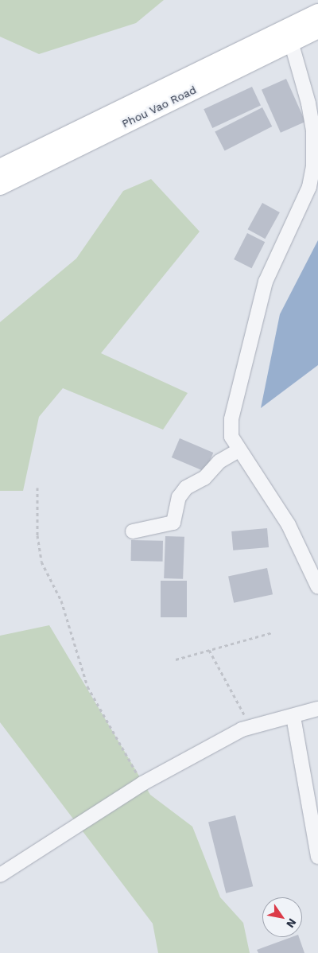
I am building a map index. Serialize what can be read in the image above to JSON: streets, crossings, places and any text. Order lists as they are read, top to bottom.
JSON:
{
  "streets": {
    "street": ["Phou Vao Road"]
  },
  "north": "bottom right"
}
